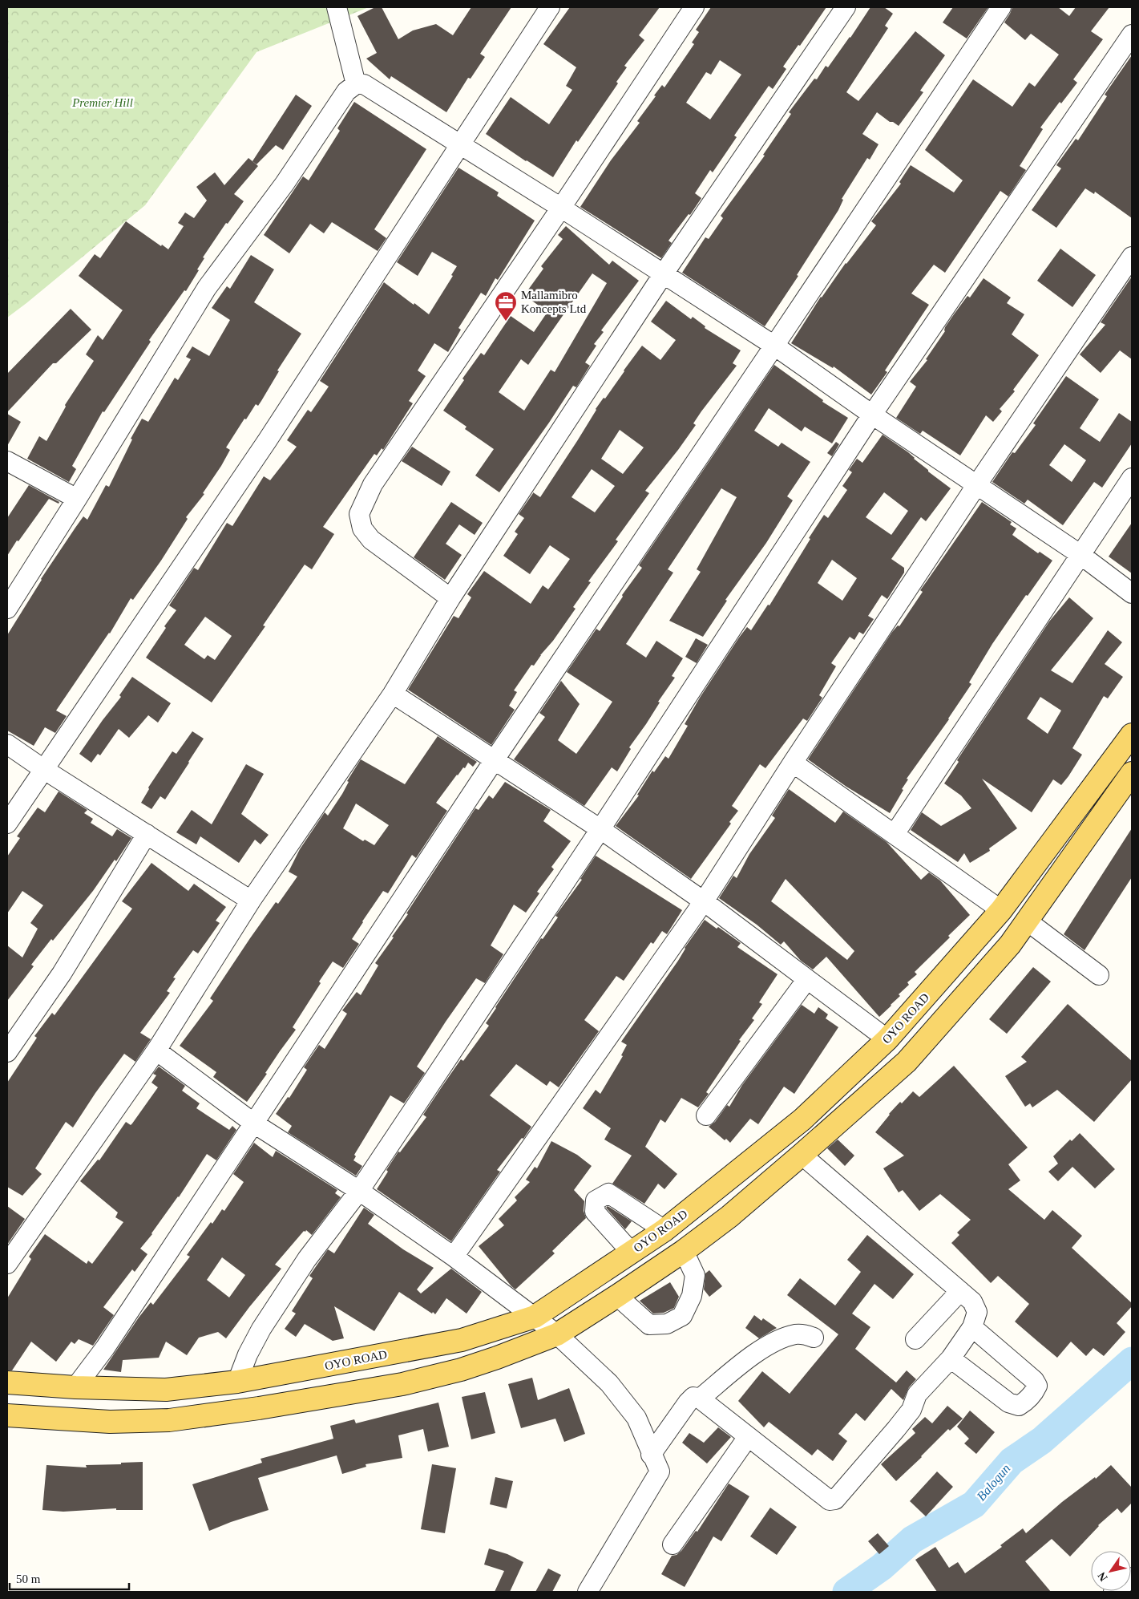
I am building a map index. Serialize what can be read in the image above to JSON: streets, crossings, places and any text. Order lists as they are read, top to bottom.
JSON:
{
  "streets": {
    "main road": ["OYO ROAD"]
  },
  "water": ["Balogun"],
  "parks": ["Premier Hill"],
  "places": {
    "office": ["Mallamibro Koncepts Ltd"]
  },
  "scale_bar": "50 m",
  "north": "bottom left"
}
